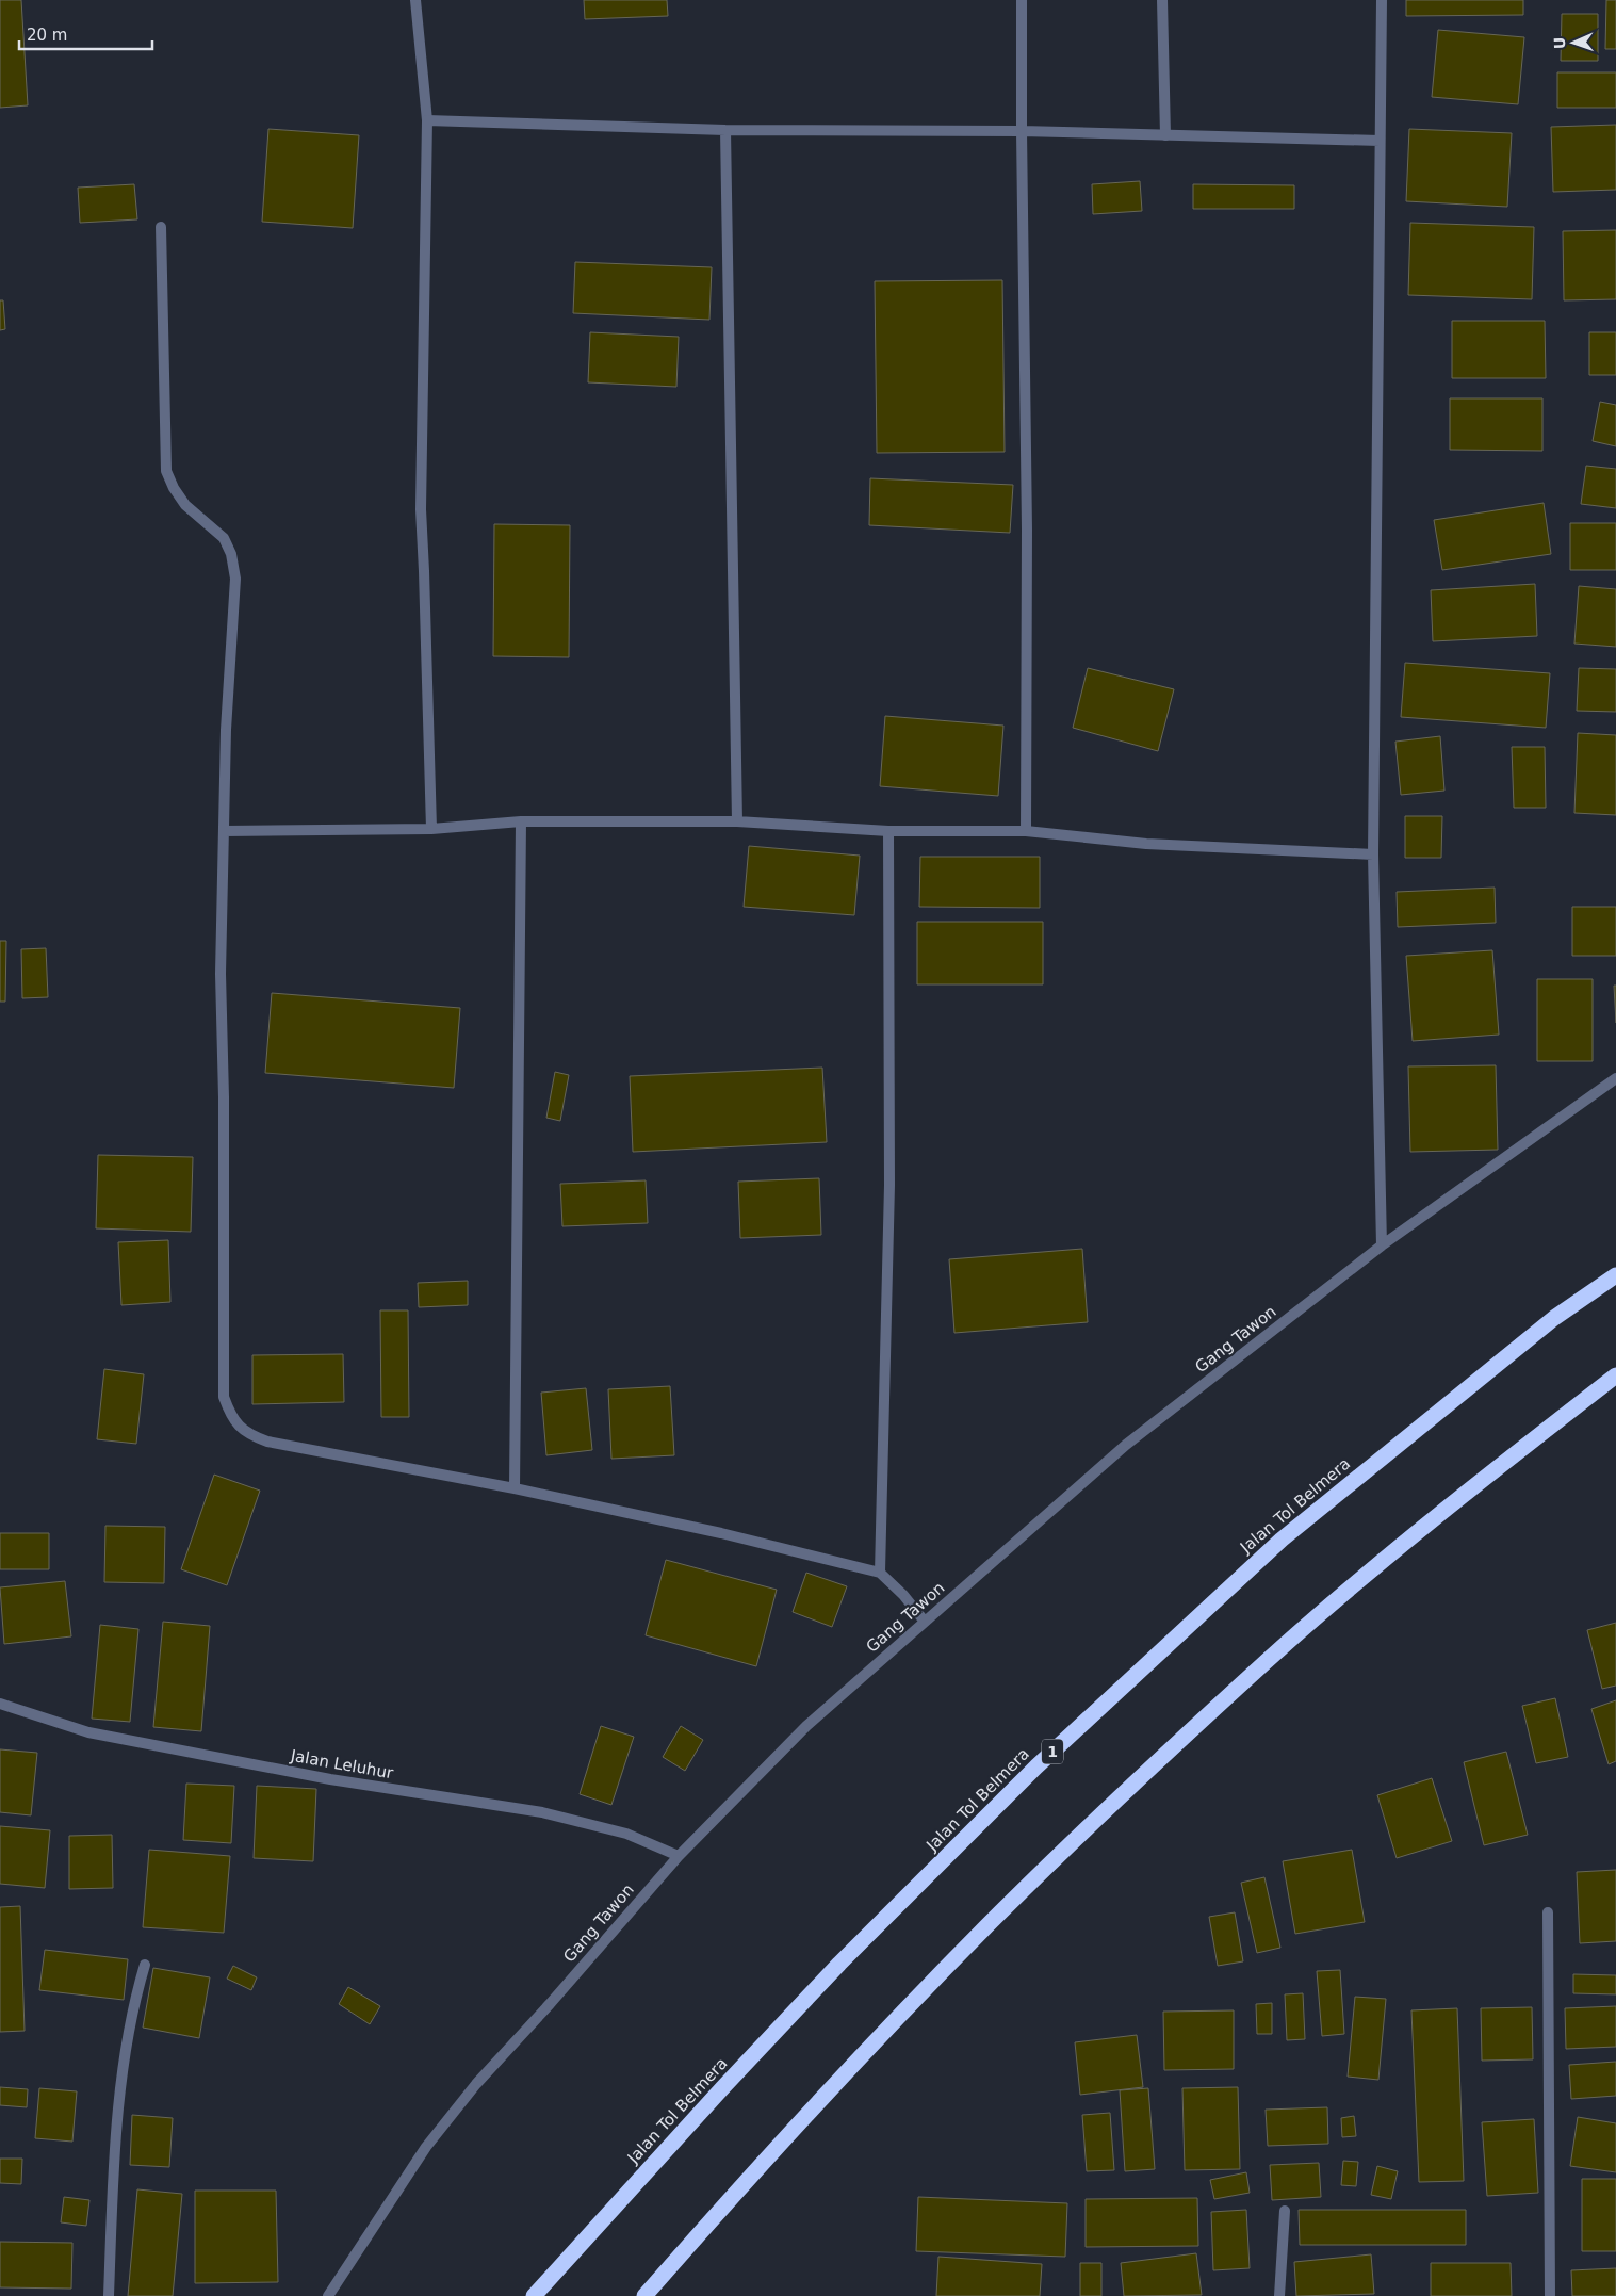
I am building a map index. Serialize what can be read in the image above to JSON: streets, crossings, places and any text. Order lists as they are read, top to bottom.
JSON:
{
  "streets": {
    "highway": ["Jalan Tol Belmera", "1"],
    "street": ["Gang Tawon", "Jalan Leluhur"]
  },
  "crossings": [
    ["Gang Tawon", "Jalan Leluhur"]
  ],
  "scale_bar": "20 m",
  "north": "left"
}
